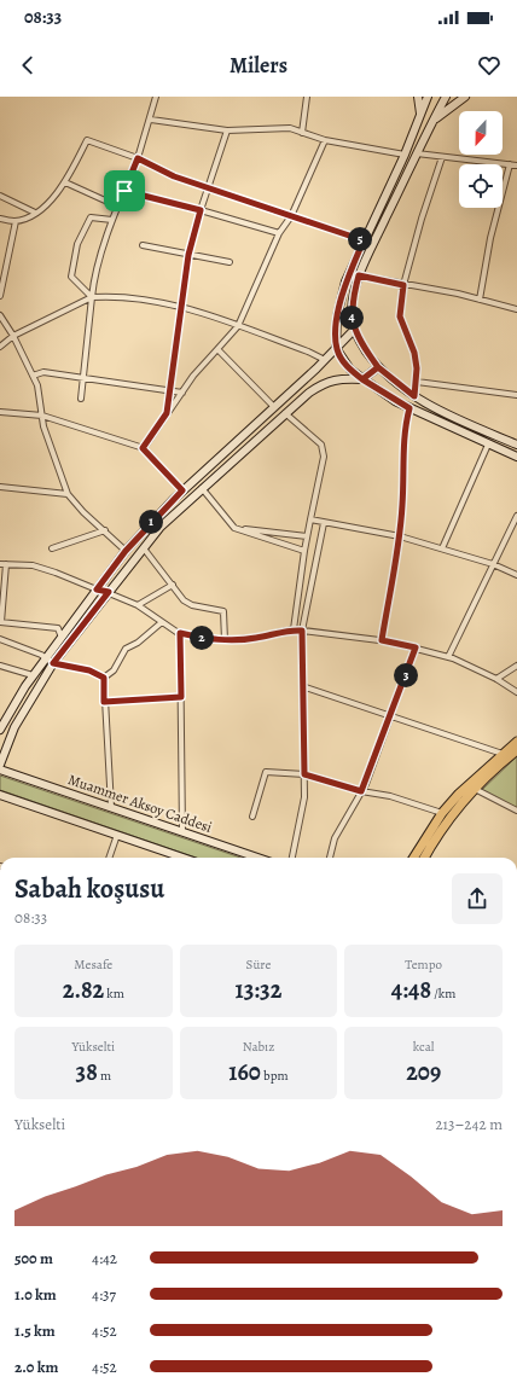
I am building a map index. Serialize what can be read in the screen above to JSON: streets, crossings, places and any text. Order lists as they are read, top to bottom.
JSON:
{
  "streets": {
    "street": ["Muammer Aksoy Caddesi"]
  },
  "north": "bottom",
  "page": {
    "status": "08:33",
    "header": "Milers",
    "pins": [
      "5",
      "4",
      "1",
      "2",
      "3"
    ],
    "heading": ["Sabah koşusu", "08:33"],
    "stats": [
      ["Mesafe", "2.82 km"],
      ["Süre", "13:32"],
      ["Tempo", "4:48 /km"],
      ["Yükselti", "38 m"],
      ["Nabız", "160 bpm"],
      ["kcal", "209"]
    ],
    "chart": ["Yükselti", "213–242 m"],
    "list": [
      {
        "name": "500 m",
        "note": "4:42"
      },
      {
        "name": "1.0 km",
        "note": "4:37"
      },
      {
        "name": "1.5 km",
        "note": "4:52"
      },
      {
        "name": "2.0 km",
        "note": "4:52"
      }
    ]
  }
}
